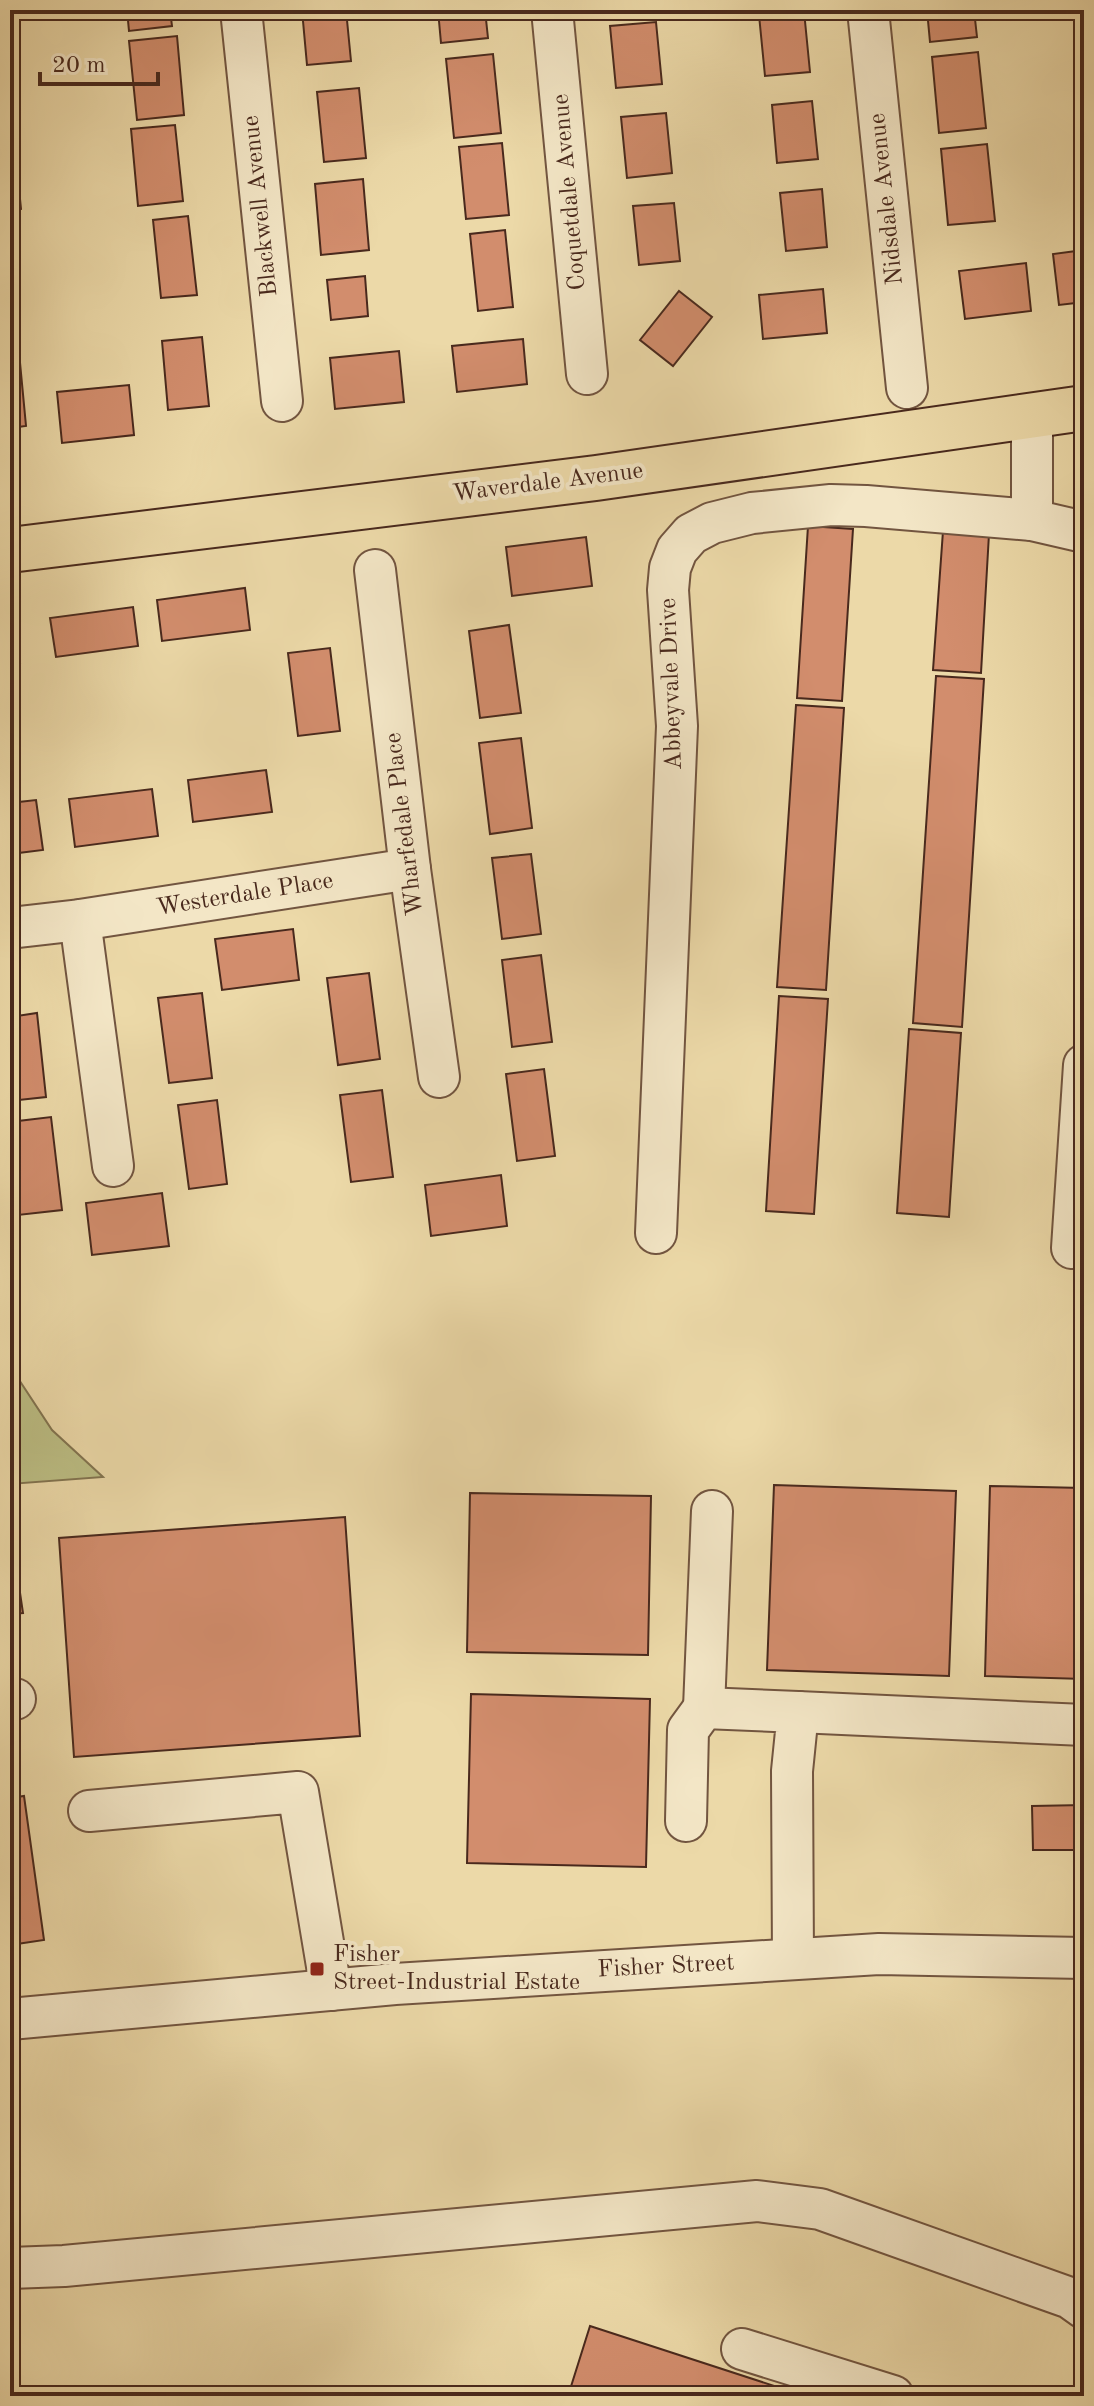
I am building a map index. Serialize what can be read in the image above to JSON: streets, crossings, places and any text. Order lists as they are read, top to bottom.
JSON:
{
  "streets": {
    "main road": ["Waverdale Avenue"],
    "street": [
      "Coquetdale Avenue",
      "Nidsdale Avenue",
      "Blackwell Avenue",
      "Abbeyvale Drive",
      "Wharfedale Place",
      "Westerdale Place",
      "Fisher Street"
    ]
  },
  "crossings": [
    ["Wharfedale Place", "Westerdale Place"]
  ],
  "places": {
    "transit": ["Fisher Street-Industrial Estate"]
  },
  "scale_bar": "20 m"
}
